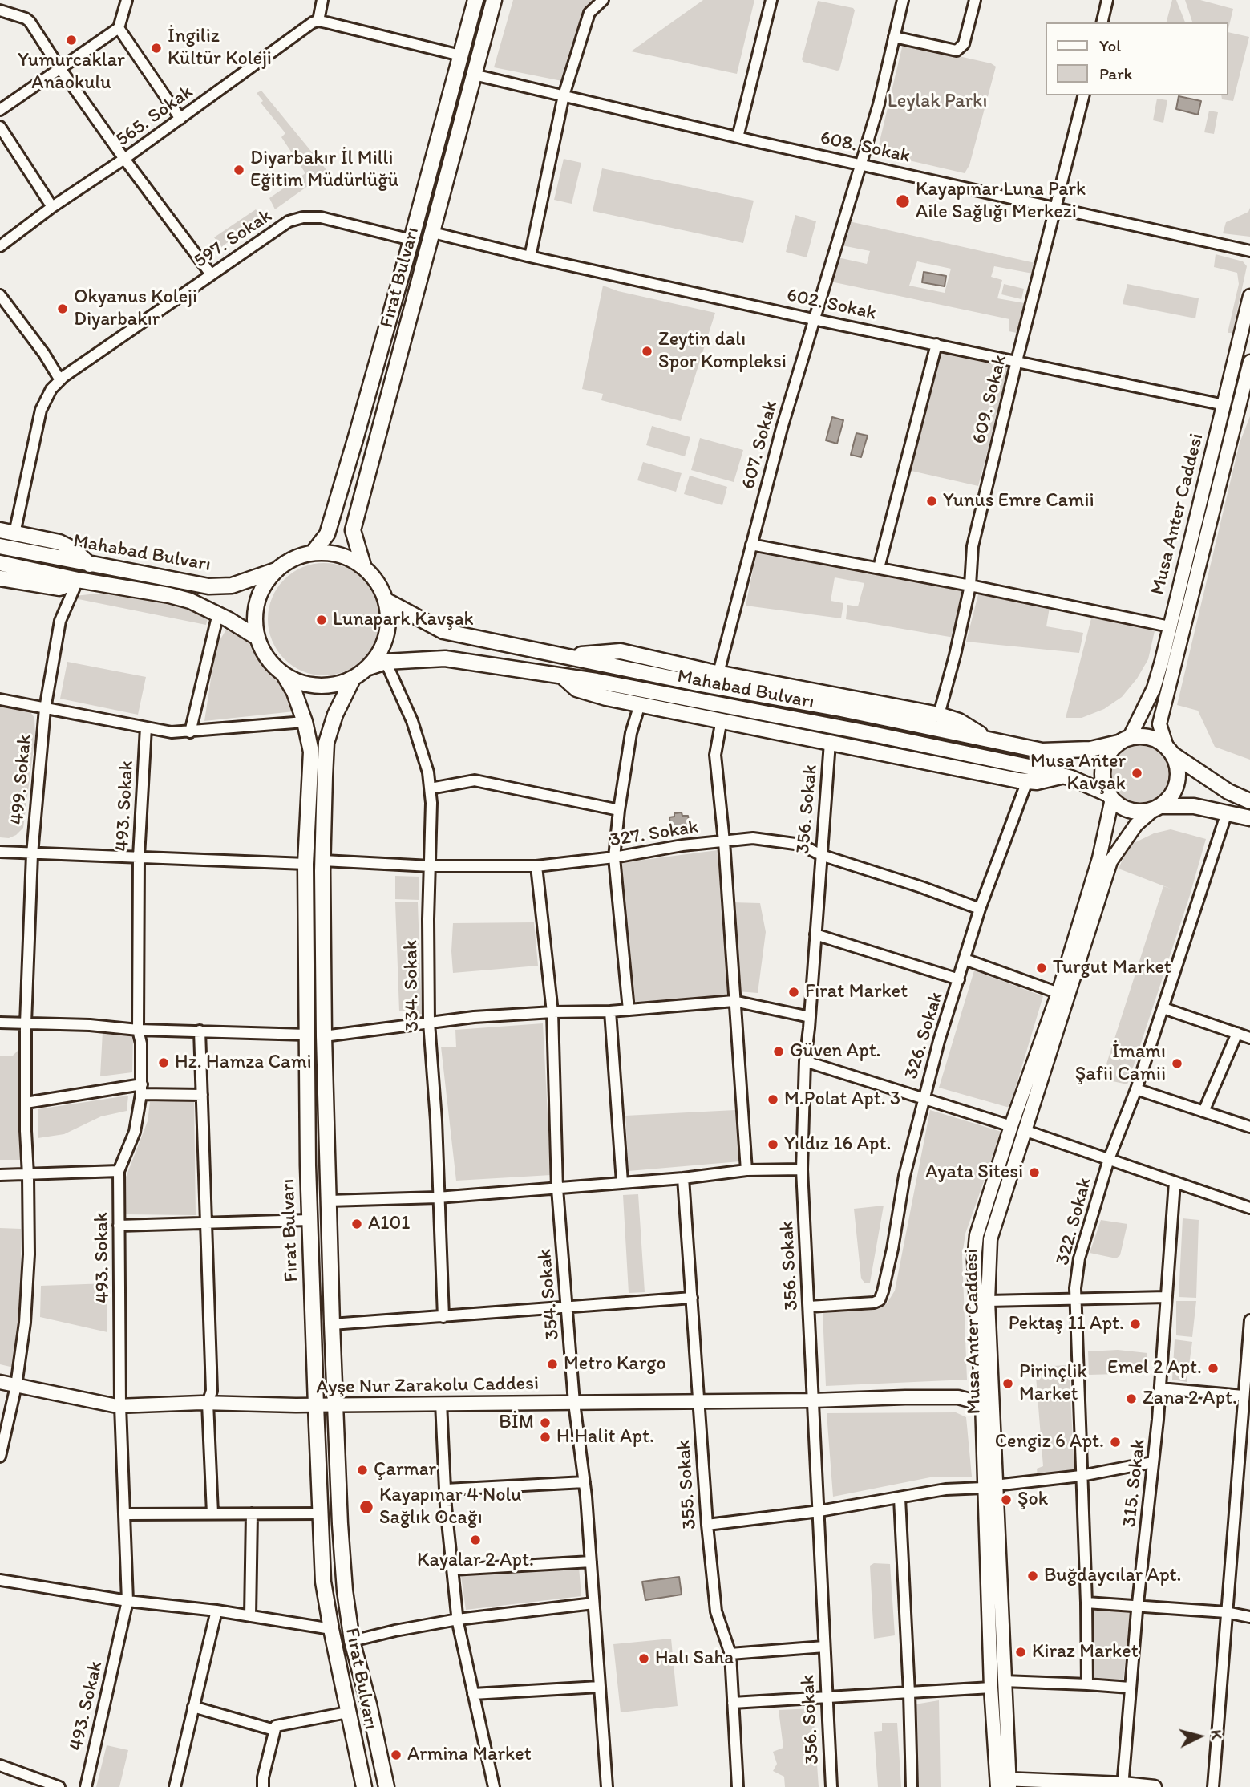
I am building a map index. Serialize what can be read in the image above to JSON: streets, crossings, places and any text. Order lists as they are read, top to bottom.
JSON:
{
  "streets": {
    "main road": [
      "Fırat Bulvarı",
      "Musa Anter Caddesi",
      "Mahabad Bulvarı",
      "Ayşe Nur Zarakolu Caddesi"
    ],
    "street": [
      "565. Sokak",
      "608. Sokak",
      "597. Sokak",
      "602. Sokak",
      "609. Sokak",
      "607. Sokak",
      "499. Sokak",
      "493. Sokak",
      "356. Sokak",
      "327. Sokak",
      "334. Sokak",
      "326. Sokak",
      "322. Sokak",
      "354. Sokak",
      "315. Sokak",
      "355. Sokak"
    ]
  },
  "crossings": [
    ["608. Sokak", "Fırat Bulvarı"],
    ["608. Sokak", "609. Sokak"],
    ["608. Sokak", "607. Sokak"],
    ["597. Sokak", "Fırat Bulvarı"],
    ["Fırat Bulvarı", "602. Sokak"],
    ["Fırat Bulvarı", "Mahabad Bulvarı"],
    ["Fırat Bulvarı", "327. Sokak"],
    ["Fırat Bulvarı", "Ayşe Nur Zarakolu Caddesi"],
    ["602. Sokak", "609. Sokak"],
    ["602. Sokak", "607. Sokak"],
    ["602. Sokak", "Musa Anter Caddesi"],
    ["Musa Anter Caddesi", "Mahabad Bulvarı"],
    ["Musa Anter Caddesi", "Ayşe Nur Zarakolu Caddesi"],
    ["Mahabad Bulvarı", "499. Sokak"],
    ["Mahabad Bulvarı", "334. Sokak"],
    ["499. Sokak", "Ayşe Nur Zarakolu Caddesi"],
    ["493. Sokak", "Ayşe Nur Zarakolu Caddesi"],
    ["356. Sokak", "327. Sokak"],
    ["356. Sokak", "326. Sokak"],
    ["356. Sokak", "Ayşe Nur Zarakolu Caddesi"],
    ["327. Sokak", "334. Sokak"],
    ["327. Sokak", "326. Sokak"],
    ["327. Sokak", "354. Sokak"],
    ["354. Sokak", "Ayşe Nur Zarakolu Caddesi"],
    ["Ayşe Nur Zarakolu Caddesi", "355. Sokak"]
  ],
  "parks": ["Leylak Parkı"],
  "places": [
    "Yumurcaklar Anaokulu",
    "İngiliz Kültür Koleji",
    "Diyarbakır İl Milli Eğitim Müdürlüğü",
    "Kayapınar Luna Park Aile Sağlığı Merkezi",
    "Okyanus Koleji Diyarbakır",
    "Zeytin dalı Spor Kompleksi",
    "Yunus Emre Camii",
    "Lunapark Kavşak",
    "Musa Anter Kavşak",
    "Turgut Market",
    "Fırat Market",
    "Güven Apt.",
    "Hz. Hamza Cami",
    "İmamı Şafii Camii",
    "M.Polat Apt. 3",
    "Yıldız 16 Apt.",
    "Ayata Sitesi",
    "A101",
    "Pektaş 11 Apt.",
    "Metro Kargo",
    "Emel 2 Apt.",
    "Pirinçlik Market",
    "Zana 2 Apt.",
    "BİM",
    "H.Halit Apt.",
    "Cengiz 6 Apt.",
    "Çarmar",
    "Şok",
    "Kayapınar 4 Nolu Sağlık Ocağı",
    "Kayalar 2 Apt.",
    "Buğdaycılar Apt.",
    "Kiraz Market",
    "Halı Saha",
    "Armina Market"
  ],
  "legend": ["Yol", "Park"],
  "north": "right"
}
